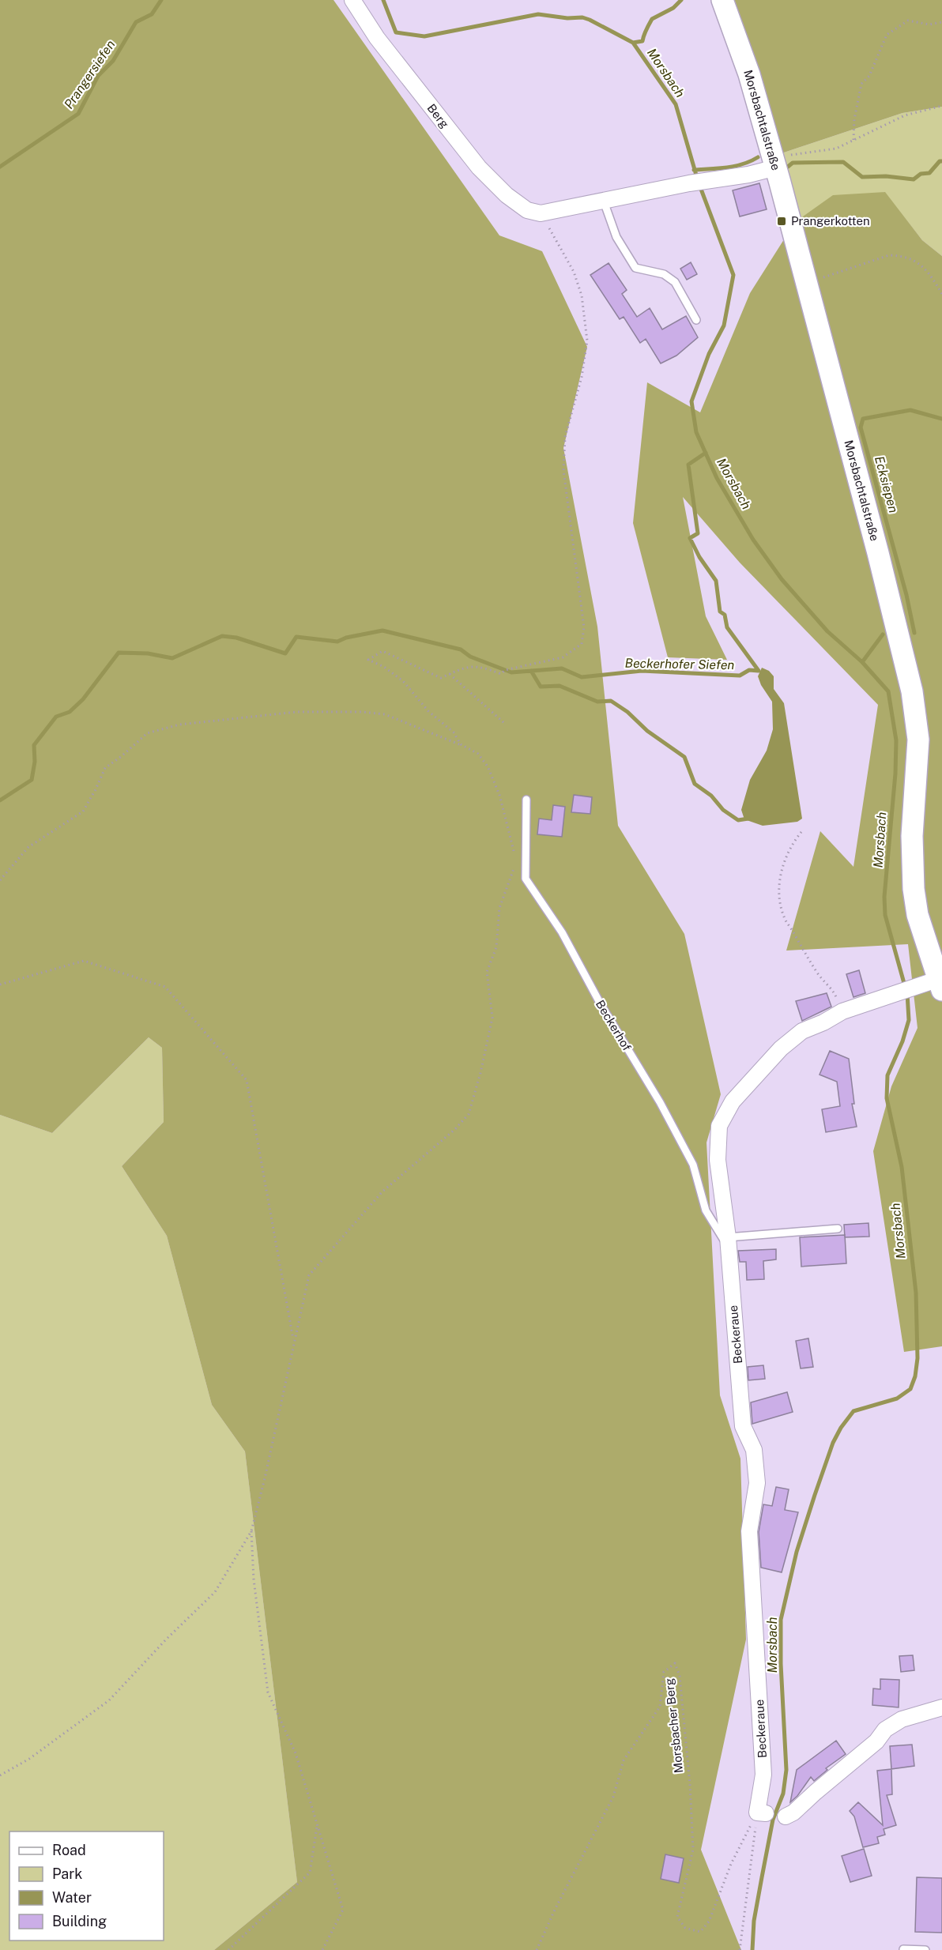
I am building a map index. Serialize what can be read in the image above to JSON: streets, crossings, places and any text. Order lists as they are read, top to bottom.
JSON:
{
  "streets": {
    "main road": ["Morsbachtalstraße"],
    "street": ["Berg", "Beckeraue"],
    "lane": ["Beckerhof"],
    "path": ["Morsbacher Berg"]
  },
  "crossings": [
    ["Morsbachtalstraße", "Beckeraue"],
    ["Beckerhof", "Beckeraue"],
    ["Beckeraue", "Morsbacher Berg"]
  ],
  "water": [
    "Morsbach",
    "Prangersiefen",
    "Ecksiepen",
    "Beckerhofer Siefen"
  ],
  "places": {
    "transit": ["Prangerkotten"]
  },
  "legend": [
    "Road",
    "Park",
    "Water",
    "Building"
  ]
}
